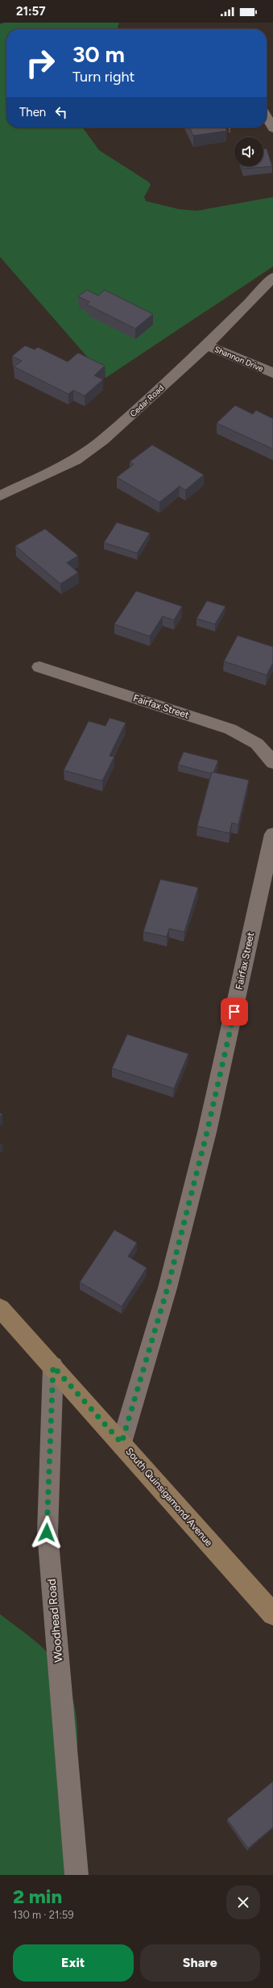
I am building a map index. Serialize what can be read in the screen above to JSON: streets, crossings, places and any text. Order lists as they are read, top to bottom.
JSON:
{
  "streets": {
    "main road": ["South Quinsigamond Avenue"],
    "street": [
      "Shannon Drive",
      "Cedar Road",
      "Fairfax Street",
      "Woodhead Road"
    ]
  },
  "crossings": [
    ["Shannon Drive", "Cedar Road"],
    ["Fairfax Street", "South Quinsigamond Avenue"],
    ["South Quinsigamond Avenue", "Woodhead Road"]
  ],
  "page": {
    "status": "21:57",
    "turn": ["30 m", "Turn right"],
    "then": "Then",
    "heading": ["2 min", "130 m · 21:59"],
    "buttons": ["Exit", "Share"]
  }
}
